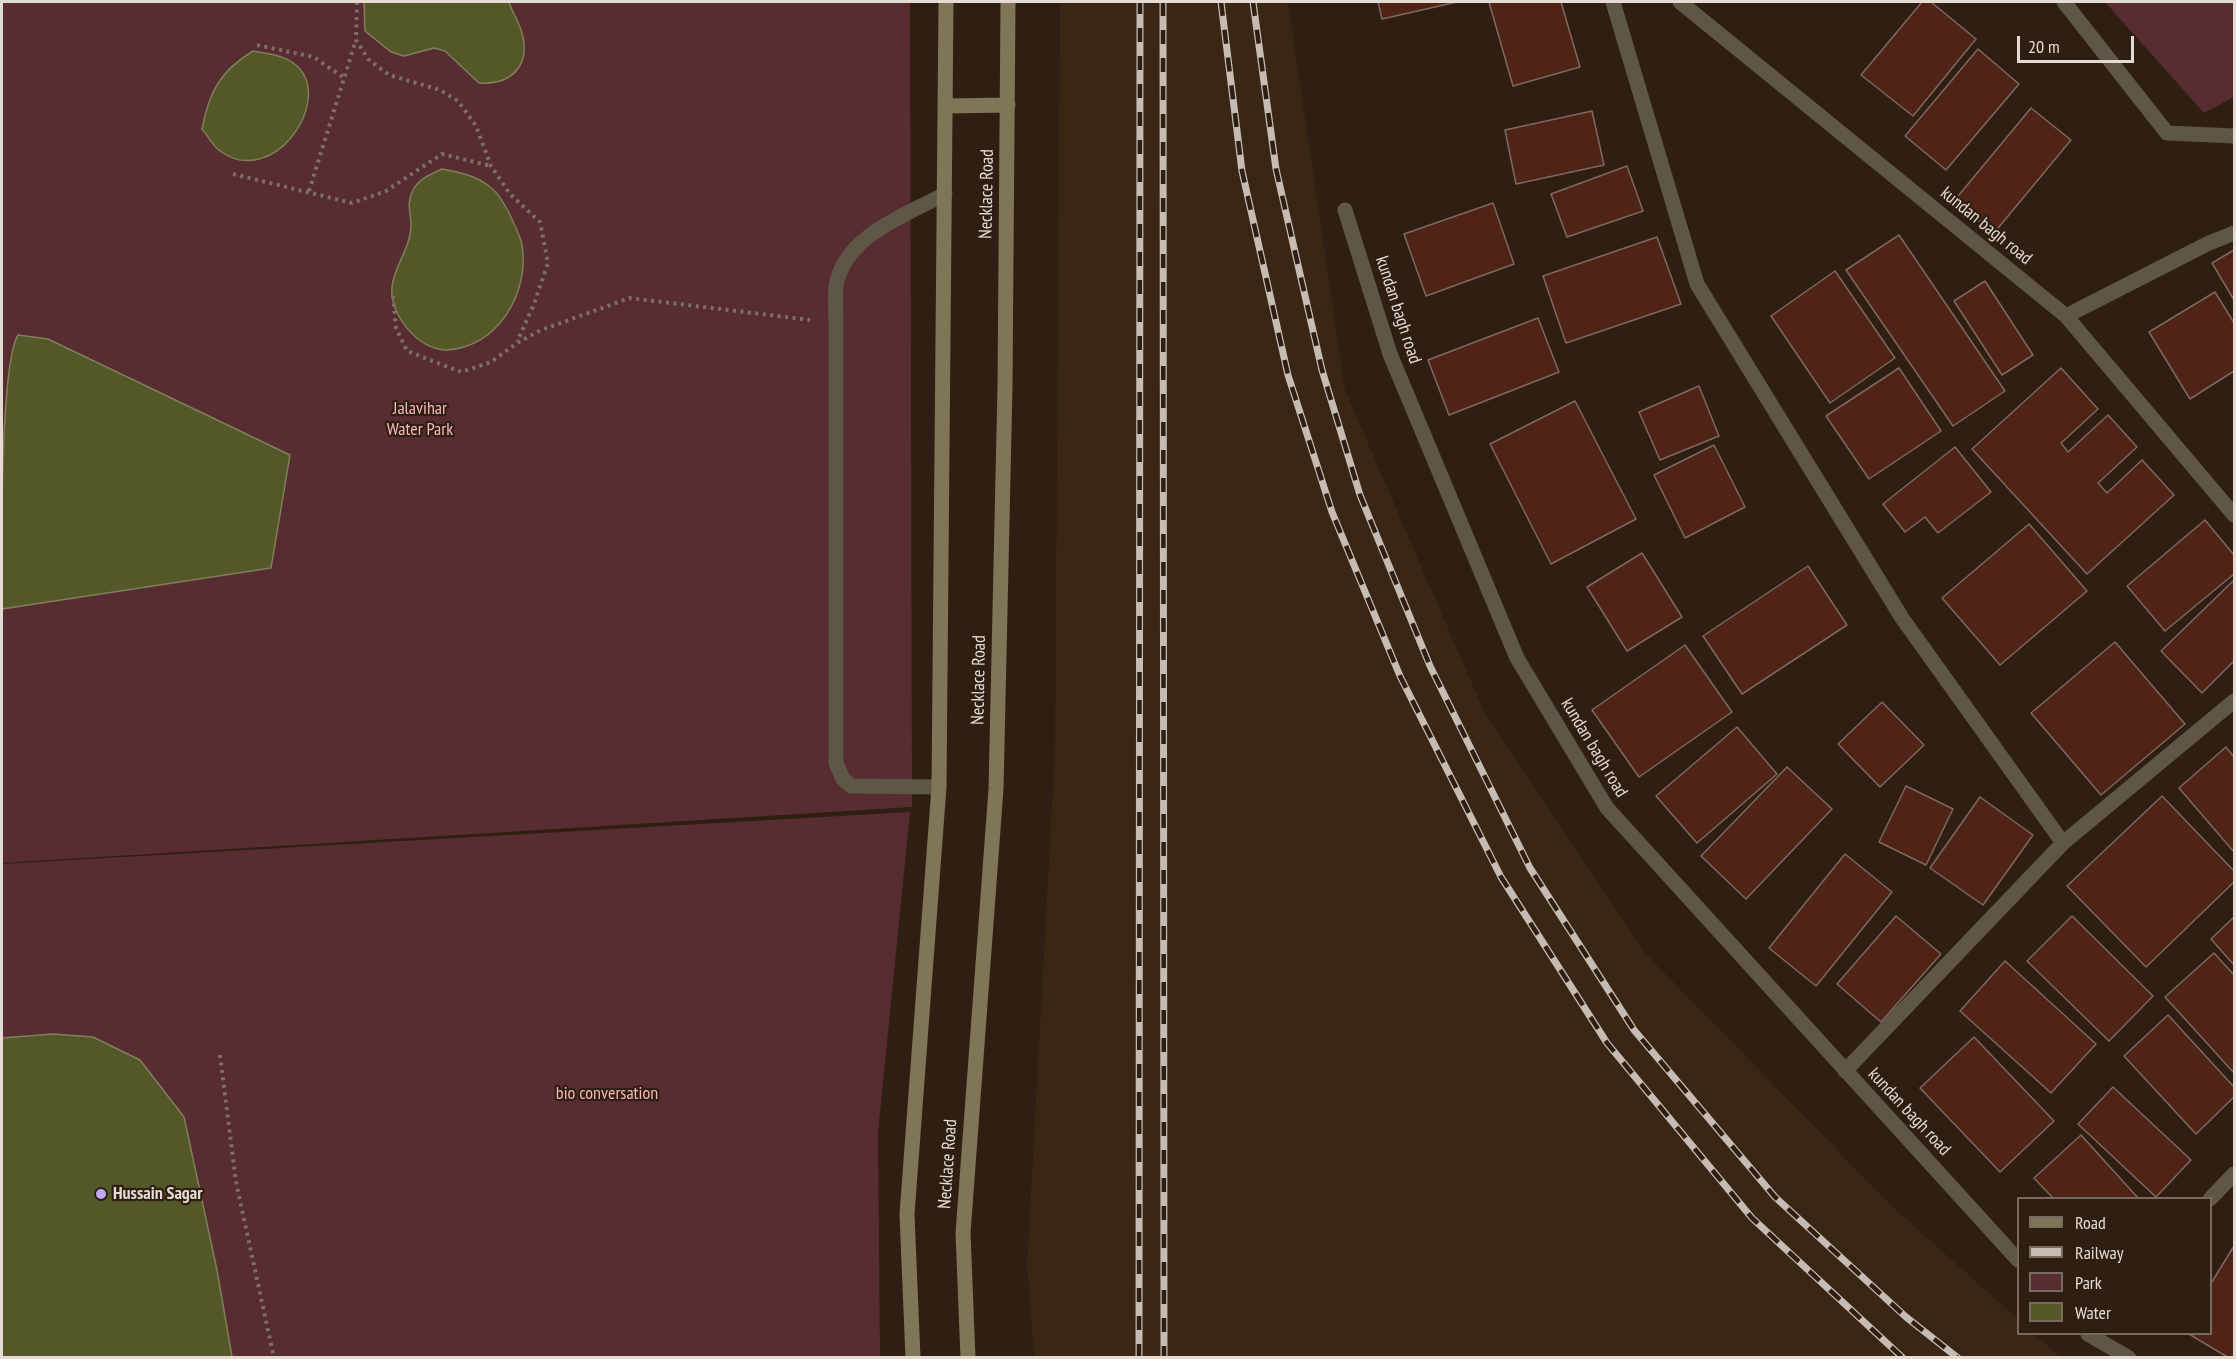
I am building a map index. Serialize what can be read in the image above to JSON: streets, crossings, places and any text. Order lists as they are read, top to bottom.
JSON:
{
  "streets": {
    "main road": ["Necklace Road"],
    "street": ["kundan bagh road"]
  },
  "parks": ["Jalavihar Water Park", "bio conversation"],
  "places": ["Hussain Sagar"],
  "legend": [
    "Road",
    "Railway",
    "Park",
    "Water"
  ],
  "scale_bar": "20 m"
}
